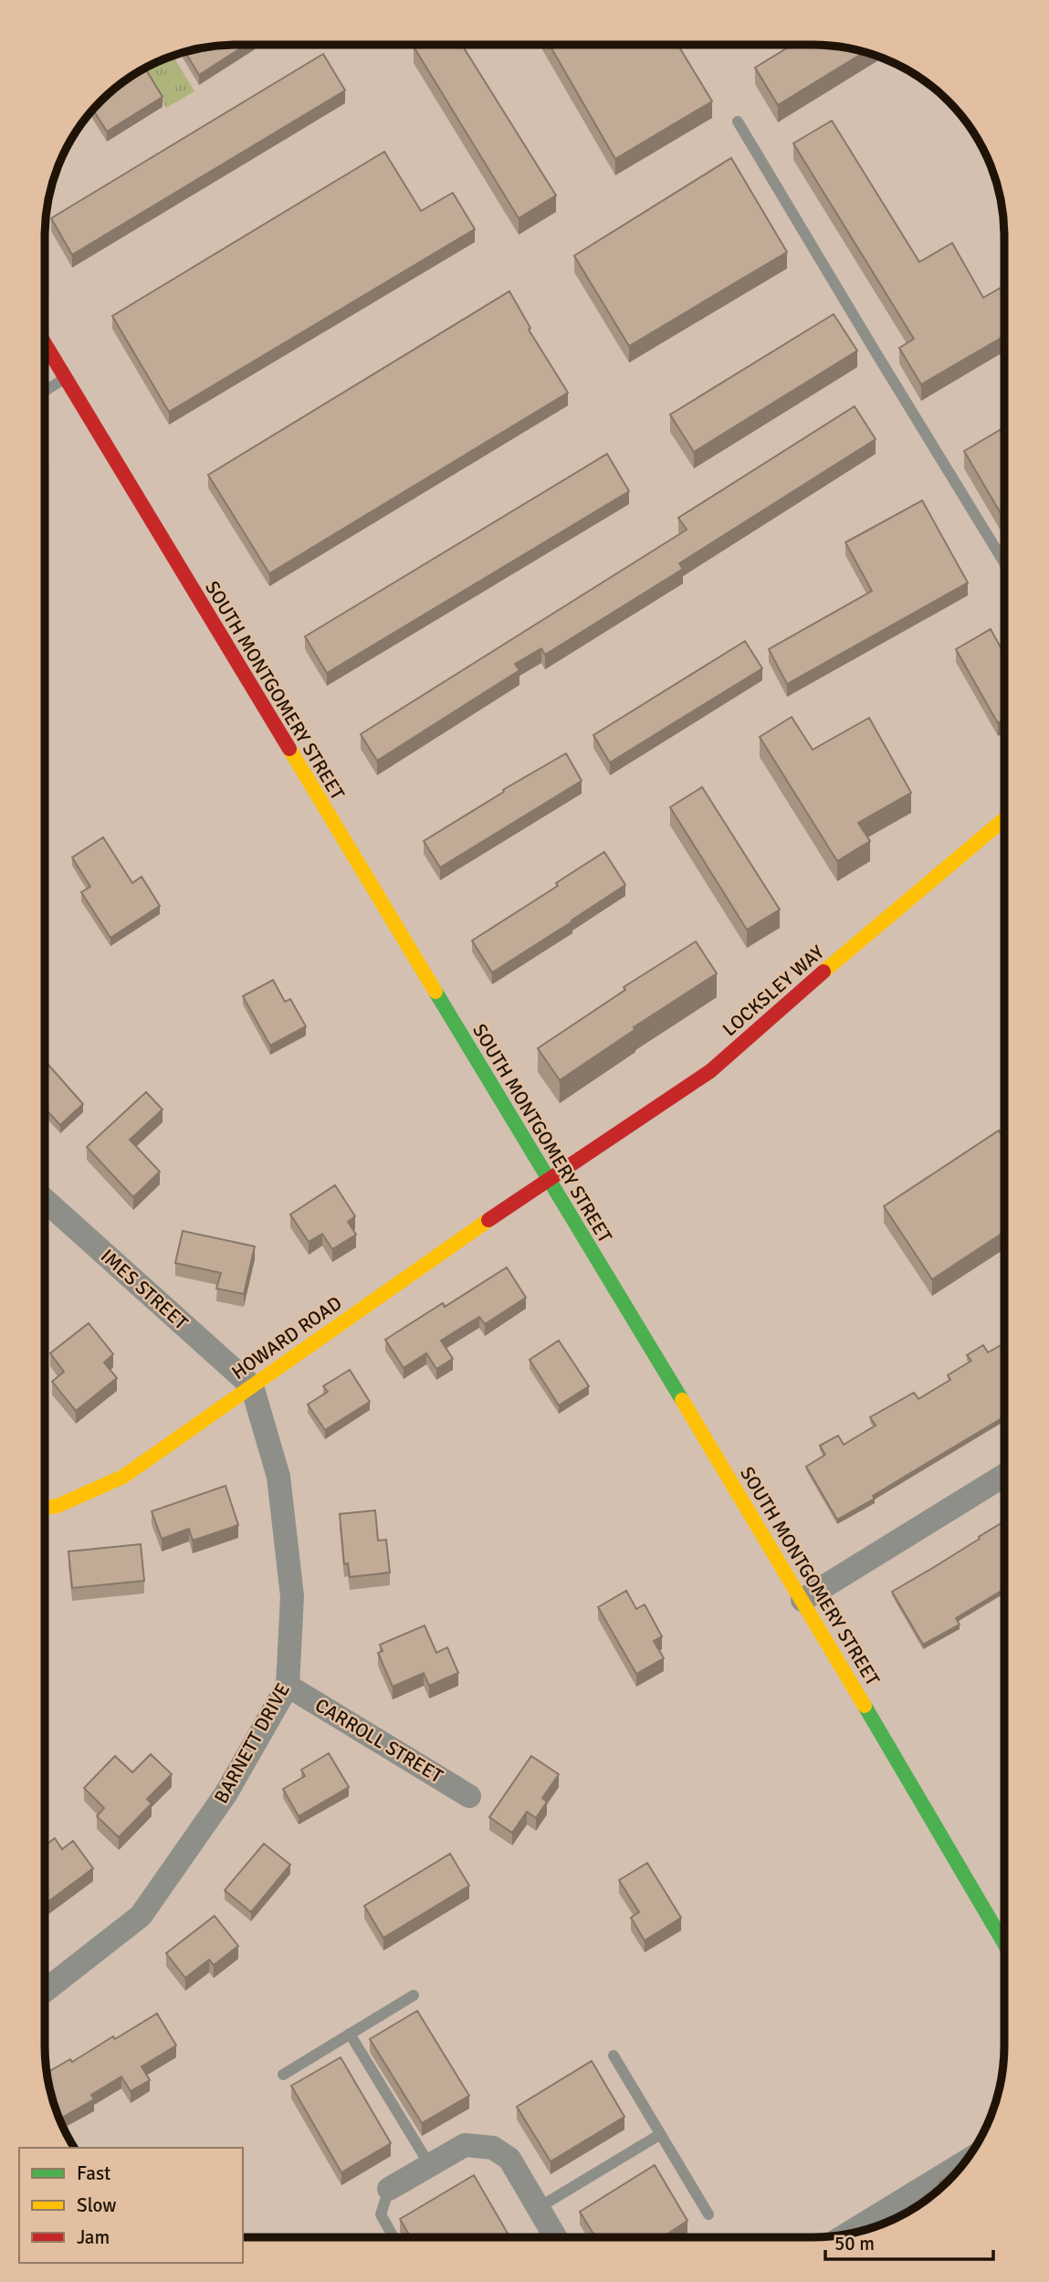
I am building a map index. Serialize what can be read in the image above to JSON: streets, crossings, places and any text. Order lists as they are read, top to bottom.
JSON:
{
  "streets": {
    "street": [
      "SOUTH MONTGOMERY STREET",
      "LOCKSLEY WAY",
      "IMES STREET",
      "HOWARD ROAD",
      "CARROLL STREET",
      "BARNETT DRIVE"
    ]
  },
  "crossings": [
    ["SOUTH MONTGOMERY STREET", "LOCKSLEY WAY"],
    ["SOUTH MONTGOMERY STREET", "HOWARD ROAD"],
    ["LOCKSLEY WAY", "HOWARD ROAD"],
    ["IMES STREET", "HOWARD ROAD"],
    ["IMES STREET", "BARNETT DRIVE"],
    ["HOWARD ROAD", "BARNETT DRIVE"],
    ["CARROLL STREET", "BARNETT DRIVE"]
  ],
  "legend": ["Fast", "Slow", "Jam"],
  "scale_bar": "50 m"
}
